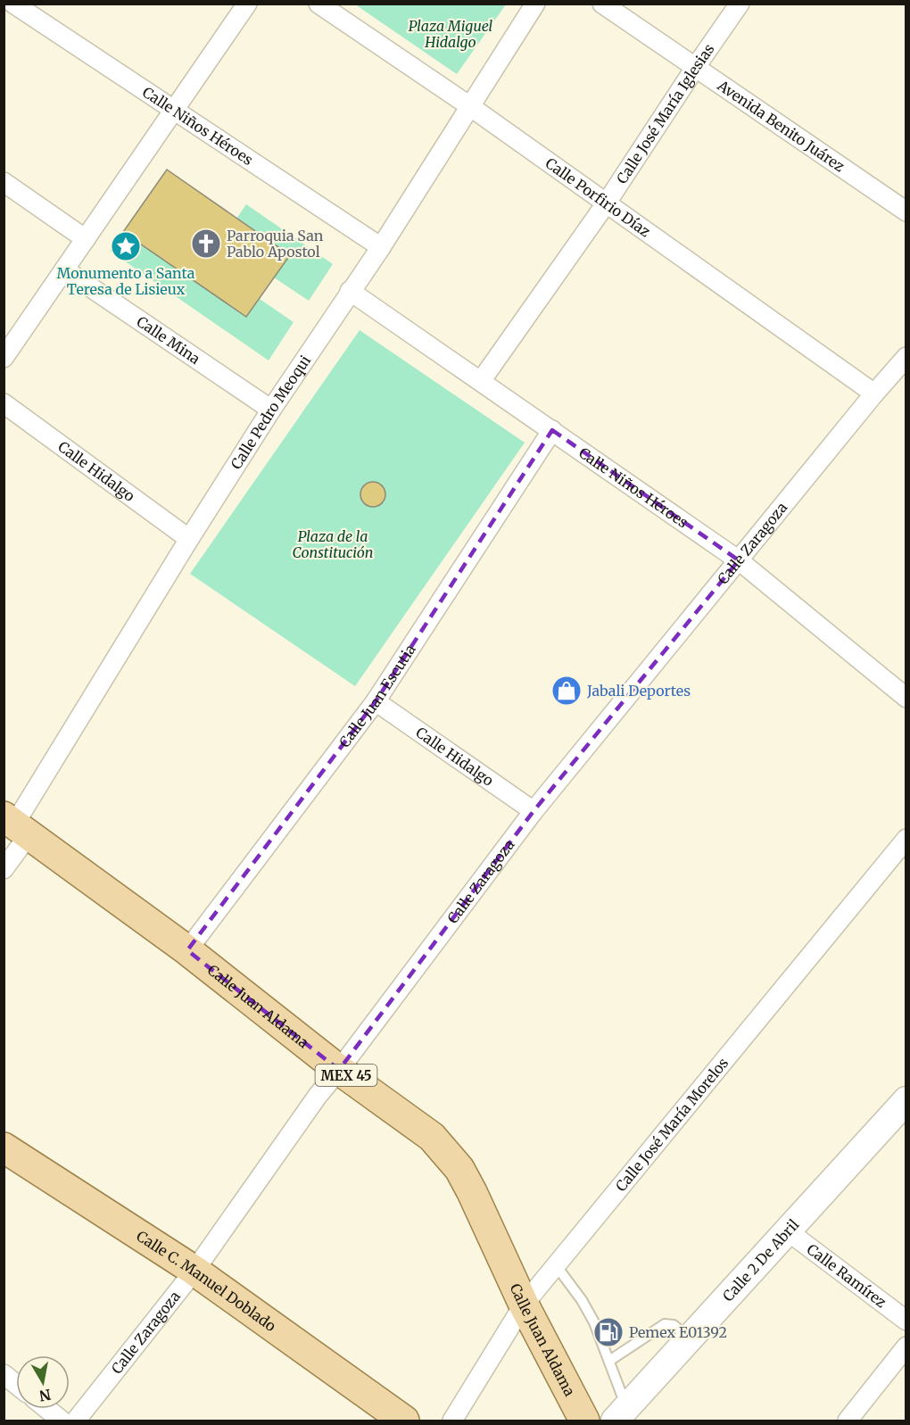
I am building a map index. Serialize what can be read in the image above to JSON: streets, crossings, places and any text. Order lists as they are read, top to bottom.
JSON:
{
  "streets": {
    "main road": ["Calle Juan Aldama", "MEX 45", "Calle C. Manuel Doblado"],
    "street": [
      "Calle José María Iglesias",
      "Calle Niños Héroes",
      "Avenida Benito Juárez",
      "Calle Porfirio Díaz",
      "Calle Mina",
      "Calle Pedro Meoqui",
      "Calle Hidalgo",
      "Calle Zaragoza",
      "Calle Juan Escutia",
      "Calle José María Morelos",
      "Calle 2 De Abril",
      "Calle Ramírez"
    ]
  },
  "crossings": [
    ["Calle José María Iglesias", "Calle Niños Héroes"],
    ["Calle José María Iglesias", "Avenida Benito Juárez"],
    ["Calle José María Iglesias", "Calle Porfirio Díaz"],
    ["Calle Niños Héroes", "Calle Pedro Meoqui"],
    ["Calle Niños Héroes", "Calle Zaragoza"],
    ["Calle Niños Héroes", "Calle Juan Escutia"],
    ["Calle Porfirio Díaz", "Calle Pedro Meoqui"],
    ["Calle Porfirio Díaz", "Calle Zaragoza"],
    ["Calle Mina", "Calle Pedro Meoqui"],
    ["Calle Pedro Meoqui", "Calle Hidalgo"],
    ["Calle Pedro Meoqui", "Calle Juan Aldama"],
    ["Calle Hidalgo", "Calle Zaragoza"],
    ["Calle Hidalgo", "Calle Juan Escutia"],
    ["Calle Zaragoza", "Calle Juan Aldama"],
    ["Calle Zaragoza", "Calle C. Manuel Doblado"],
    ["Calle Juan Escutia", "Calle Juan Aldama"],
    ["Calle Juan Aldama", "Calle José María Morelos"],
    ["Calle 2 De Abril", "Calle Ramírez"]
  ],
  "parks": ["Plaza Miguel Hidalgo", "Plaza de la Constitución"],
  "places": {
    "church": ["Parroquia San Pablo Apostol"],
    "place": ["Monumento a Santa Teresa de Lisieux"],
    "shop": ["Jabali Deportes"],
    "fuel station": ["Pemex E01392"]
  },
  "north": "bottom"
}
